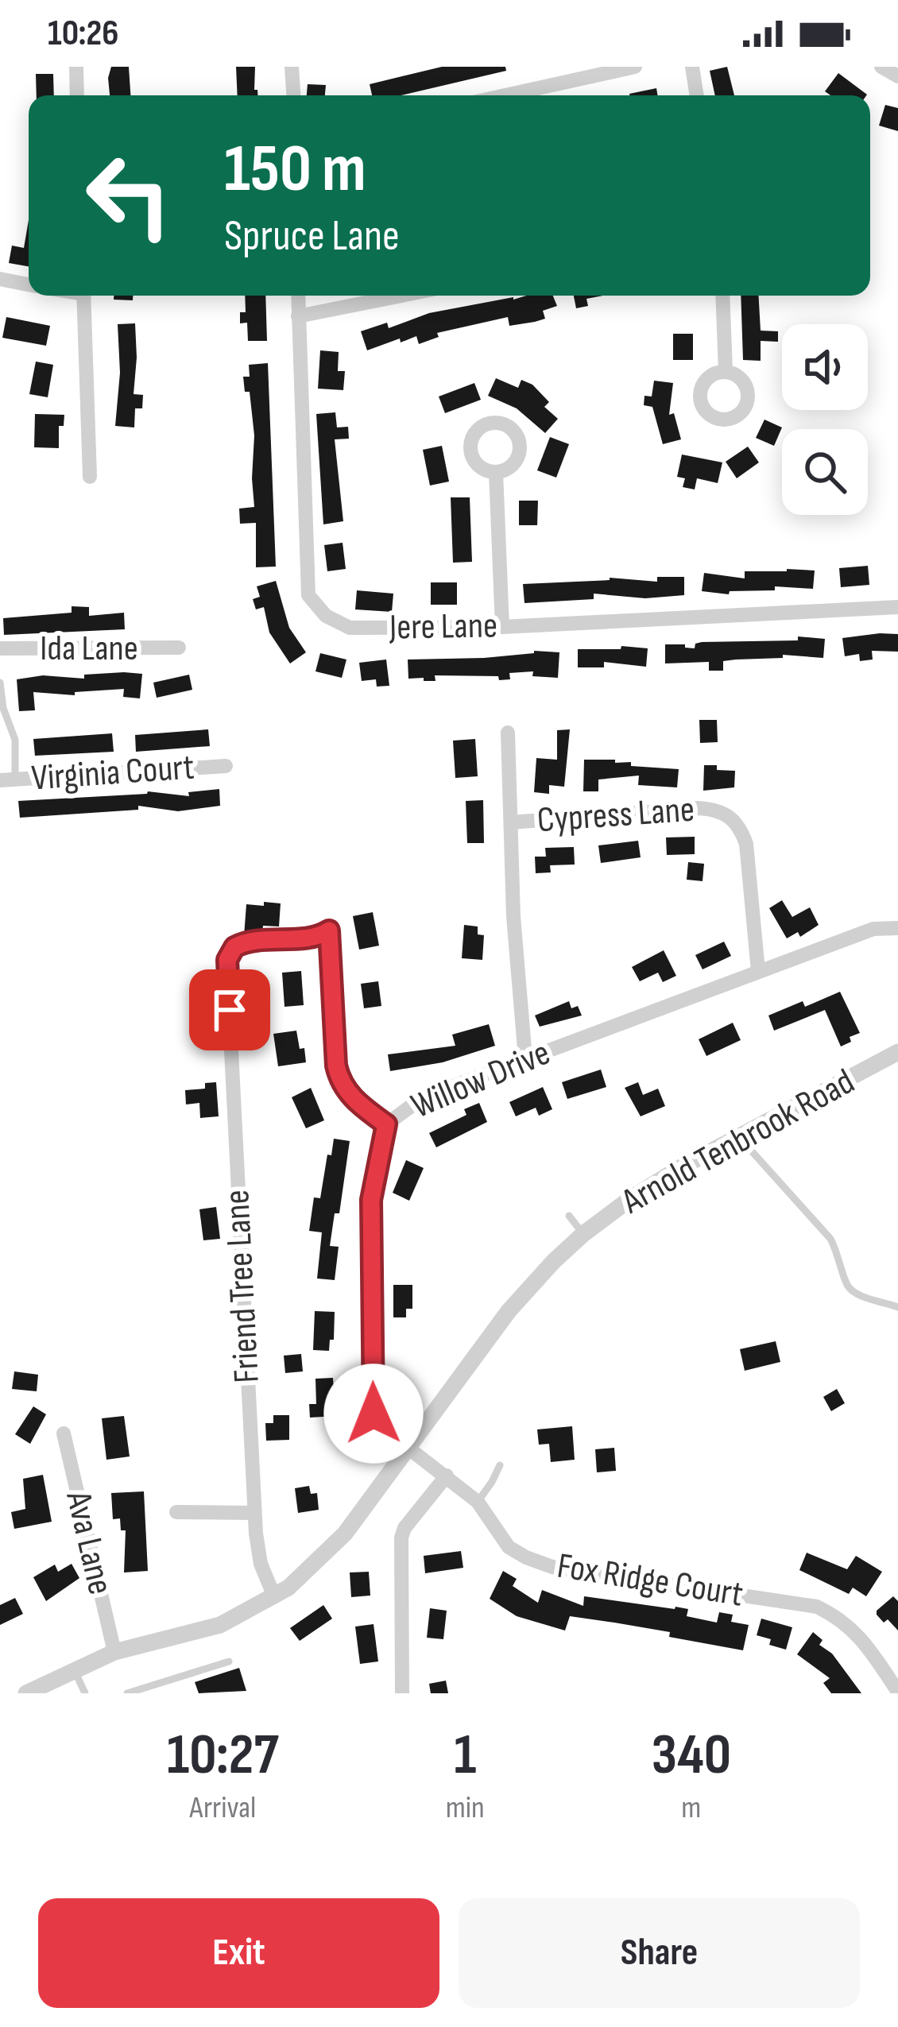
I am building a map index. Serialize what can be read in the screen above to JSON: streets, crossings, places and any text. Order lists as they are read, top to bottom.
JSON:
{
  "streets": {
    "street": [
      "Jere Lane",
      "Ida Lane",
      "Virginia Court",
      "Cypress Lane",
      "Willow Drive",
      "Arnold Tenbrook Road",
      "Friend Tree Lane",
      "Ava Lane",
      "Fox Ridge Court"
    ]
  },
  "crossings": [
    ["Cypress Lane", "Willow Drive"],
    ["Willow Drive", "Arnold Tenbrook Road"],
    ["Willow Drive", "Fox Ridge Court"],
    ["Arnold Tenbrook Road", "Friend Tree Lane"],
    ["Arnold Tenbrook Road", "Ava Lane"],
    ["Arnold Tenbrook Road", "Fox Ridge Court"]
  ],
  "page": {
    "status": "10:26",
    "turn": ["150 m", "Spruce Lane"],
    "eta": [
      "10:27",
      "Arrival",
      "1",
      "min",
      "340",
      "m"
    ],
    "buttons": ["Exit", "Share"]
  }
}
